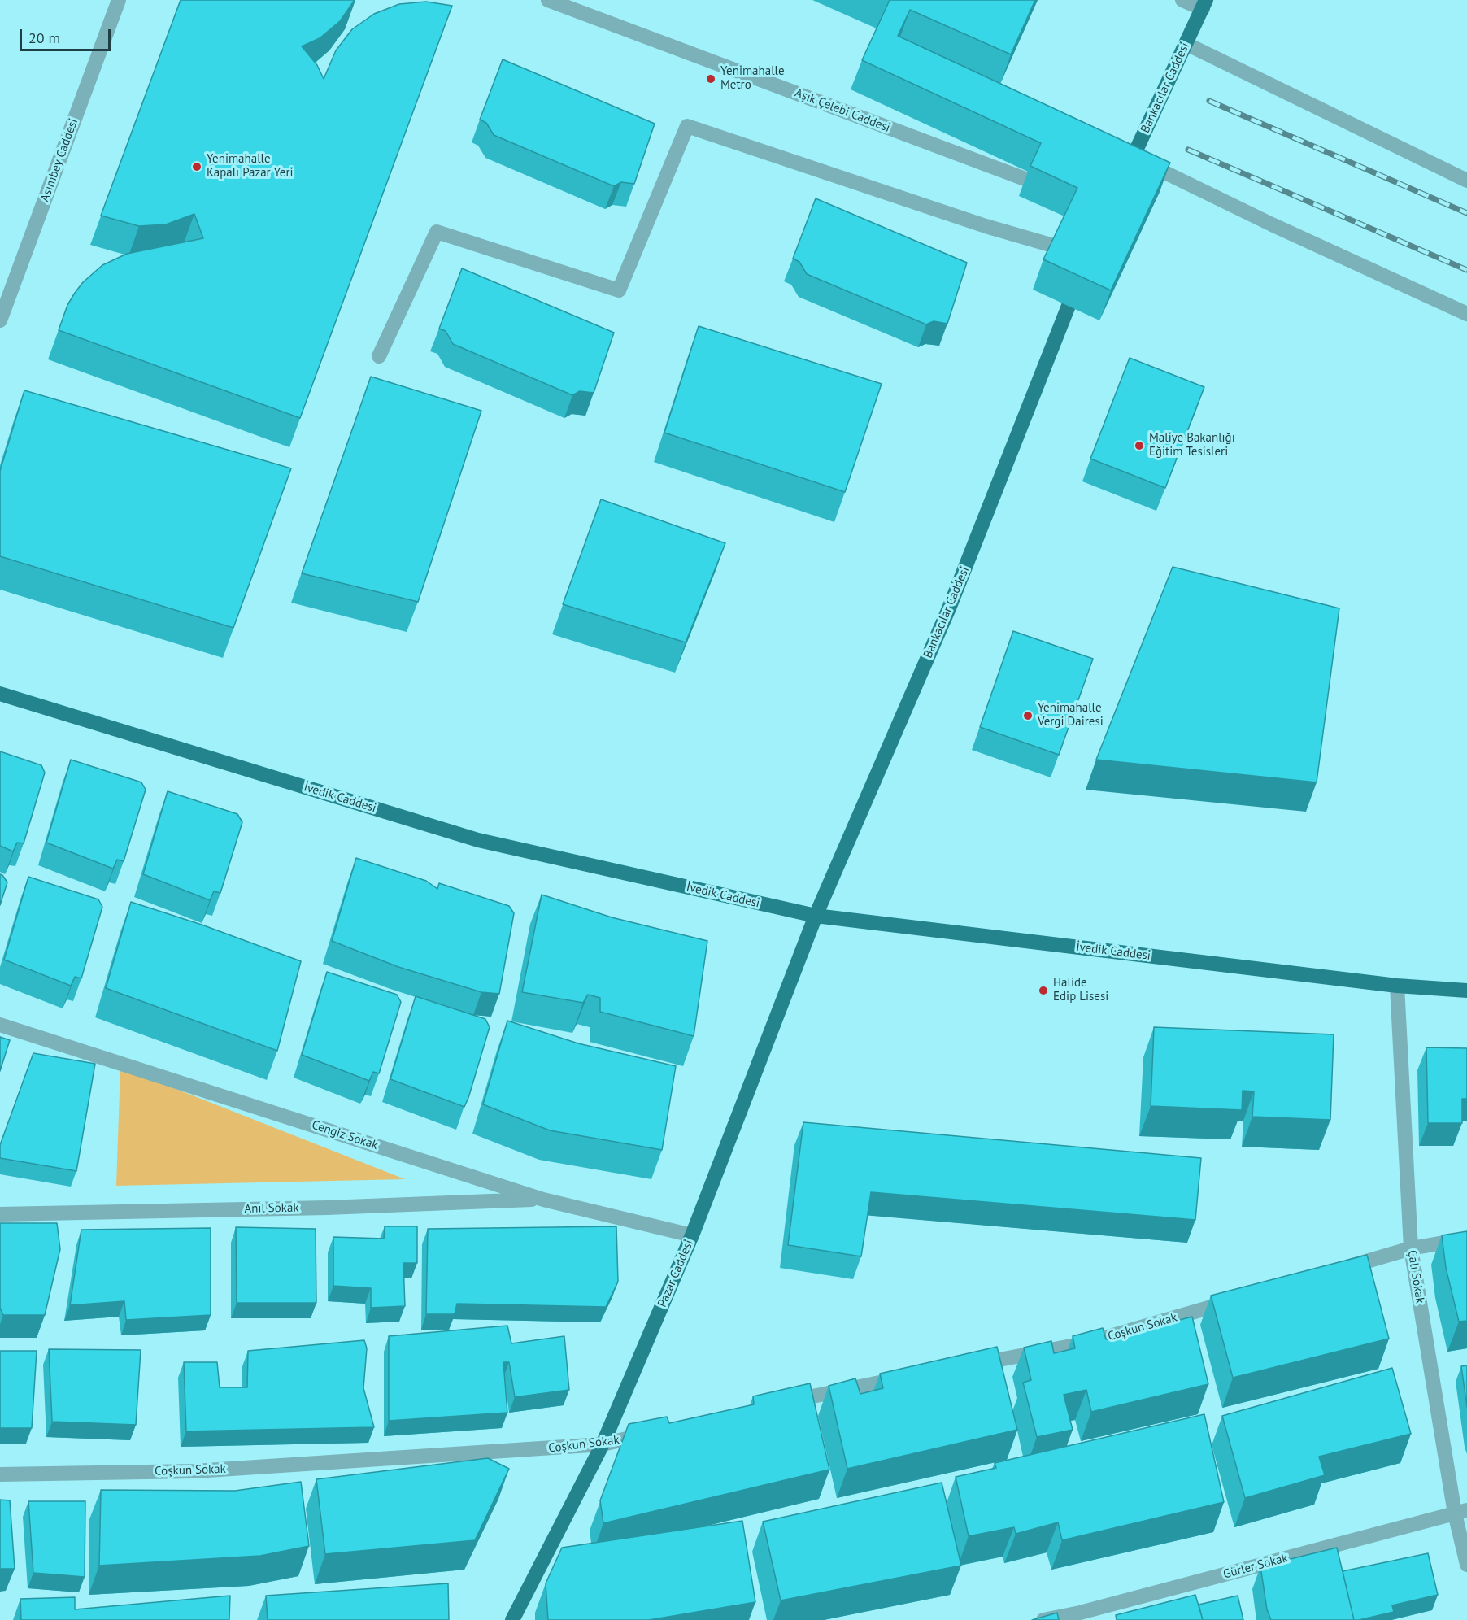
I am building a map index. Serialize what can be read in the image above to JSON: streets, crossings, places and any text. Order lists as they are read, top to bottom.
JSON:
{
  "streets": {
    "main road": ["Bankacılar Caddesi", "İvedik Caddesi", "Pazar Caddesi"],
    "street": [
      "Aşık Çelebi Caddesi",
      "Asımbey Caddesi",
      "Cengiz Sokak",
      "Anıl Sokak",
      "Çalı Sokak",
      "Coşkun Sokak",
      "Gürler Sokak"
    ]
  },
  "crossings": [
    ["Bankacılar Caddesi", "İvedik Caddesi"],
    ["Bankacılar Caddesi", "Pazar Caddesi"],
    ["İvedik Caddesi", "Pazar Caddesi"],
    ["İvedik Caddesi", "Çalı Sokak"],
    ["Cengiz Sokak", "Anıl Sokak"],
    ["Cengiz Sokak", "Pazar Caddesi"],
    ["Pazar Caddesi", "Coşkun Sokak"],
    ["Çalı Sokak", "Gürler Sokak"]
  ],
  "places": [
    "Yenimahalle Metro",
    "Yenimahalle Kapalı Pazar Yeri",
    "Maliye Bakanlığı Eğitim Tesisleri",
    "Yenimahalle Vergi Dairesi",
    "Halide Edip Lisesi"
  ],
  "scale_bar": "20 m"
}
